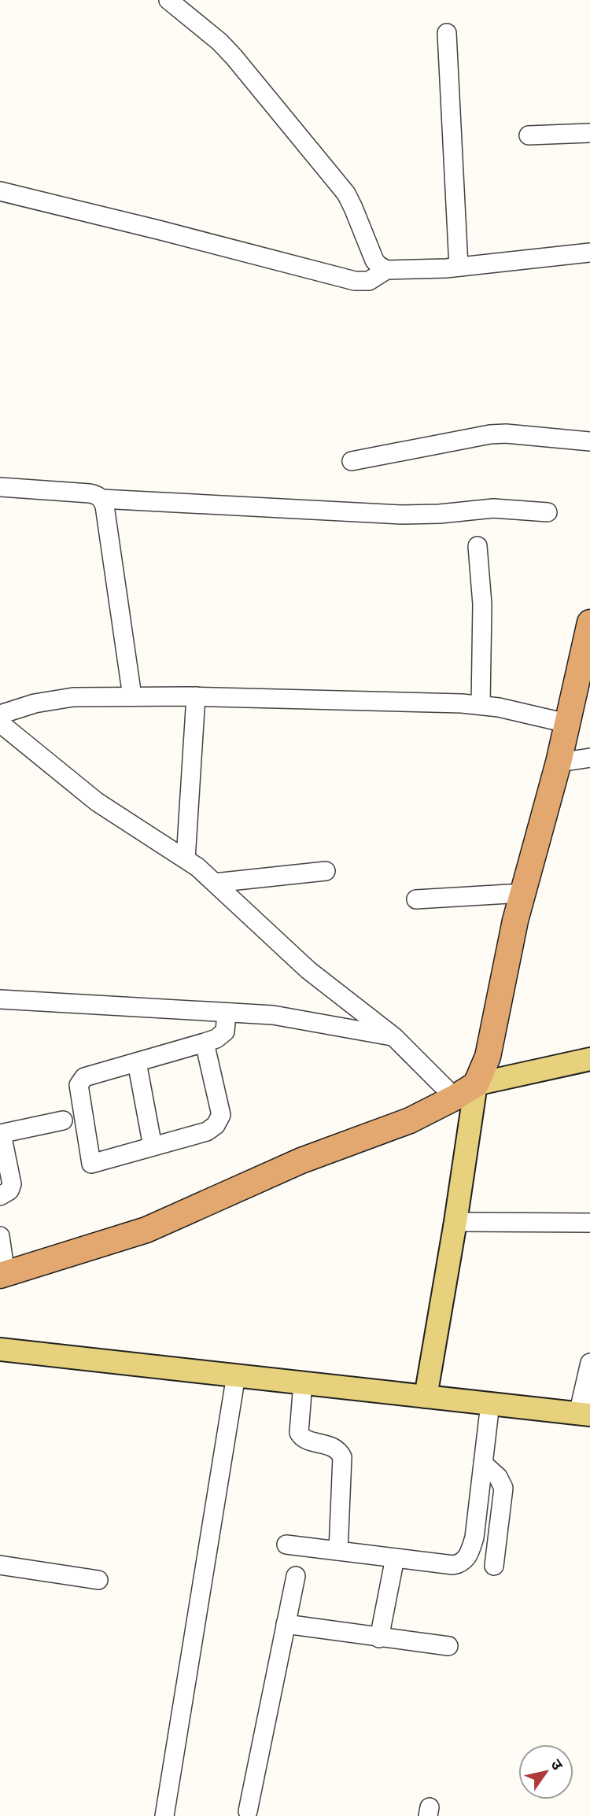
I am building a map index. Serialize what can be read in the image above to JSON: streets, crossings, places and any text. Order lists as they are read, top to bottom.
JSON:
{
  "north": "top right"
}
